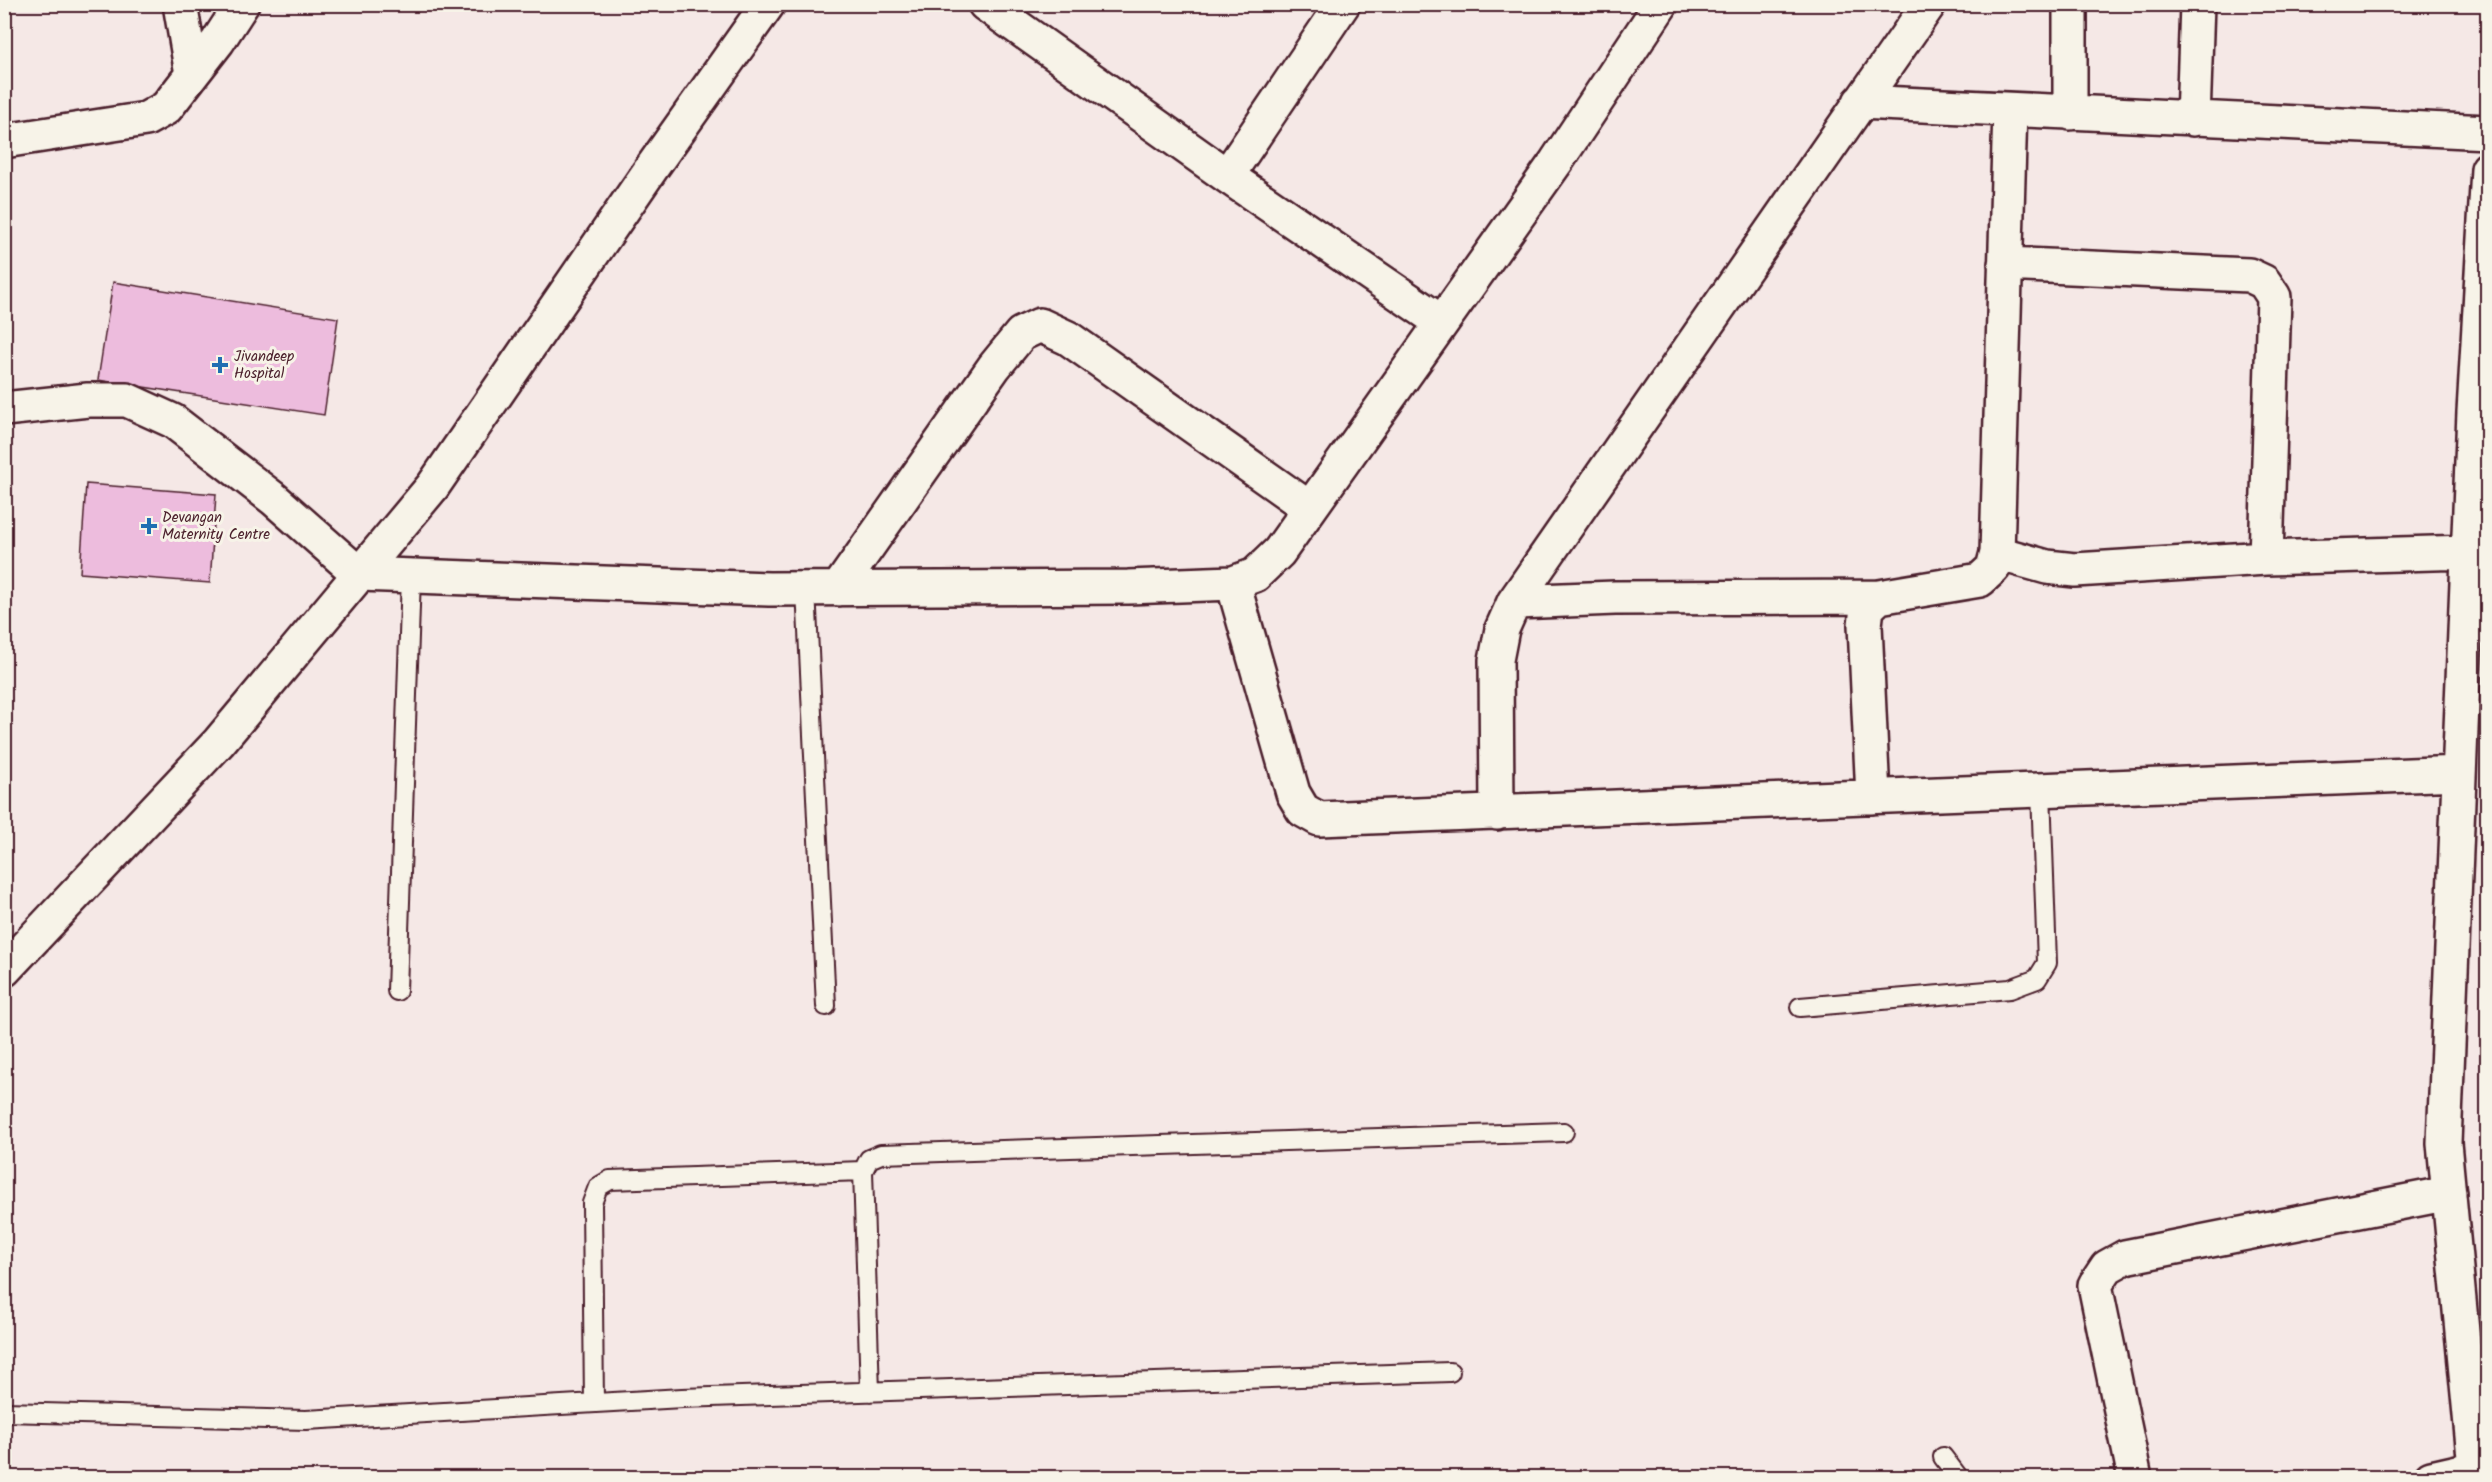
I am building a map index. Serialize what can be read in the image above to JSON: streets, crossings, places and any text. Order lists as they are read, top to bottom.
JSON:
{
  "places": {
    "health": ["Jivandeep Hospital", "Devangan Maternity Centre"]
  }
}
